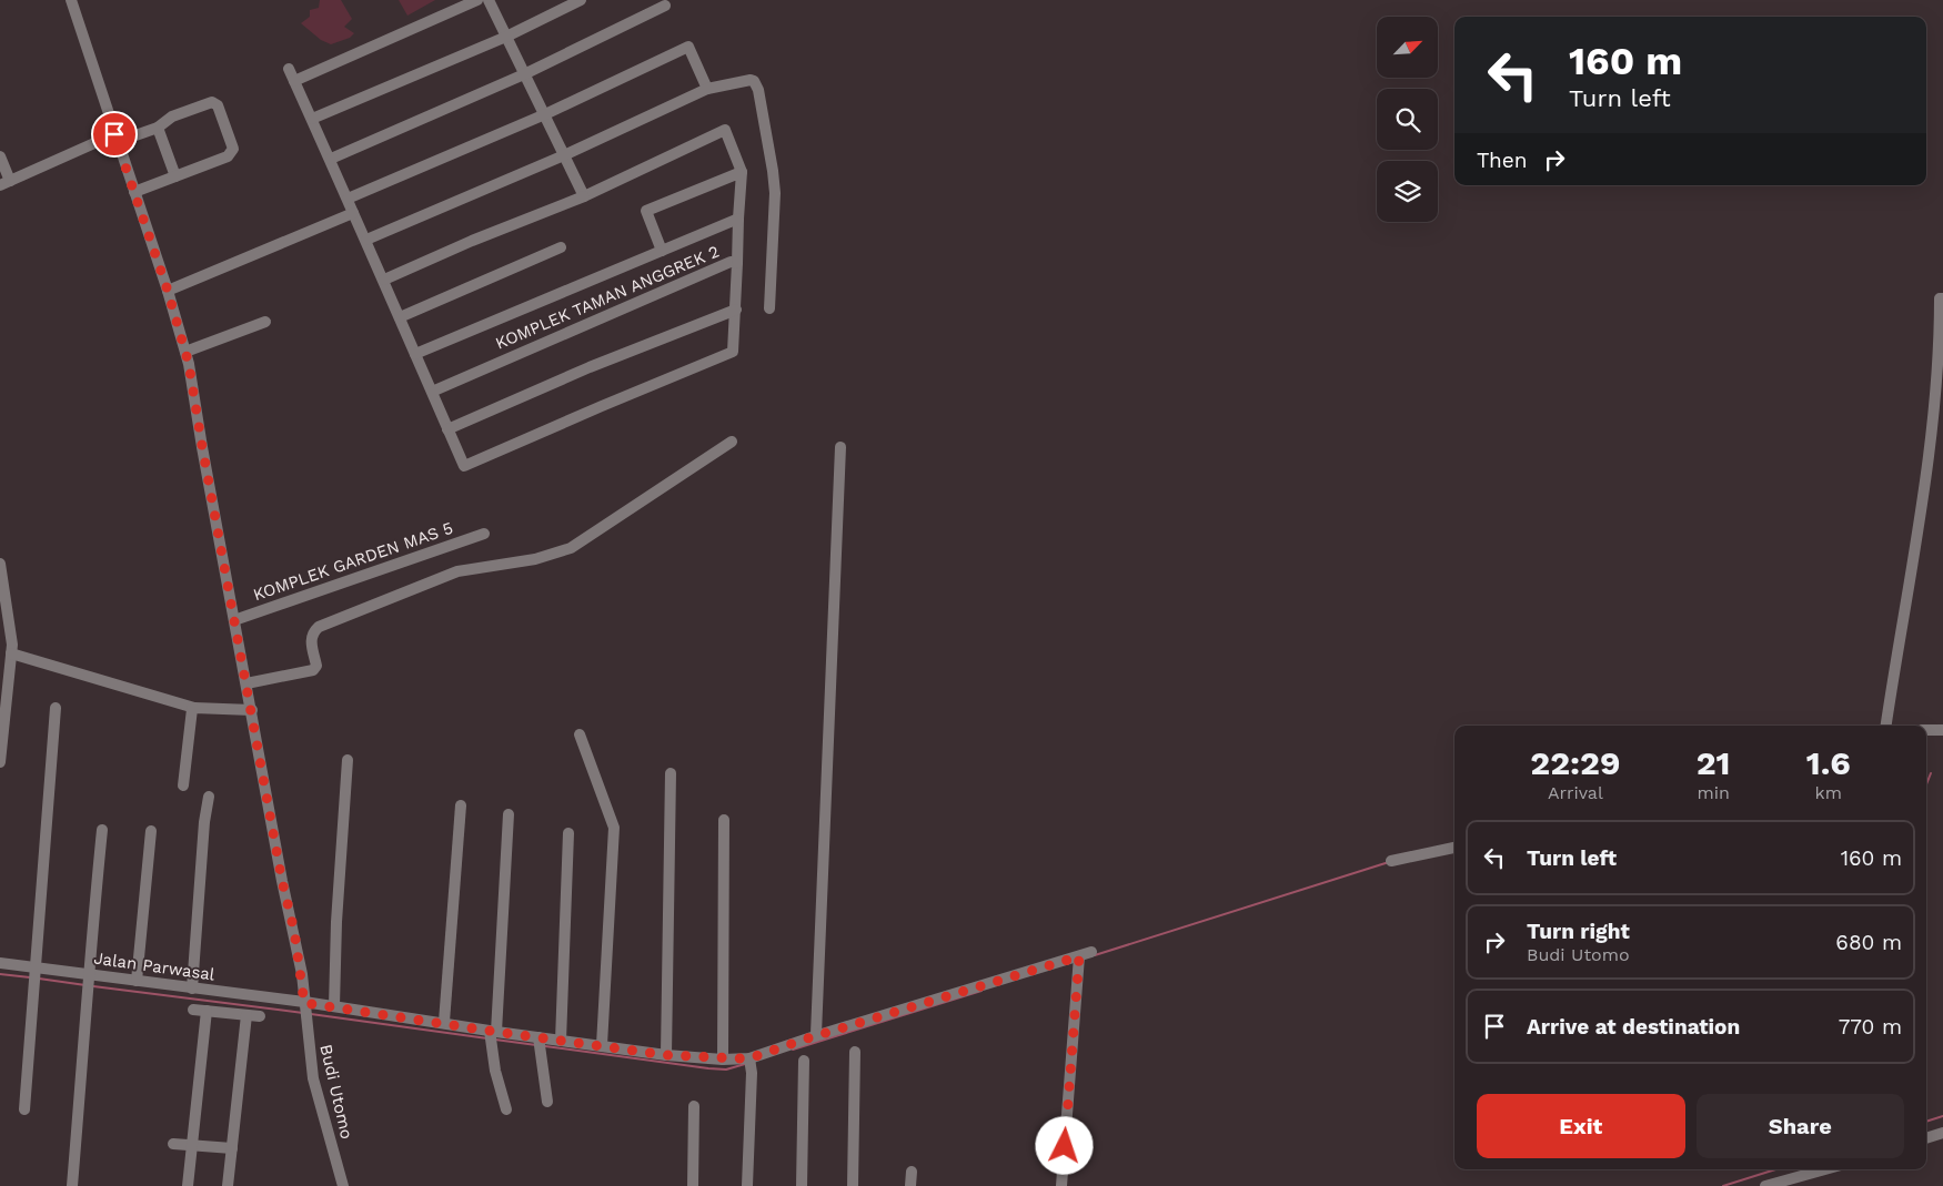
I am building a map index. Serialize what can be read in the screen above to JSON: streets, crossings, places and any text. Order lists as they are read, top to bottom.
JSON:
{
  "streets": {
    "street": [
      "KOMPLEK TAMAN ANGGREK 2",
      "KOMPLEK GARDEN MAS 5",
      "Jalan Parwasal",
      "Budi Utomo"
    ]
  },
  "crossings": [
    ["KOMPLEK GARDEN MAS 5", "Budi Utomo"],
    ["Jalan Parwasal", "Budi Utomo"]
  ],
  "north": "top right",
  "page": {
    "turn": ["160 m", "Turn left"],
    "then": "Then",
    "eta": [
      "22:29",
      "Arrival",
      "21",
      "min",
      "1.6",
      "km"
    ],
    "list": [
      {
        "name": "Turn left",
        "value": "160 m"
      },
      {
        "name": "Turn right",
        "note": "Budi Utomo",
        "value": "680 m"
      },
      {
        "name": "Arrive at destination",
        "value": "770 m"
      }
    ],
    "buttons": ["Exit", "Share"]
  }
}
